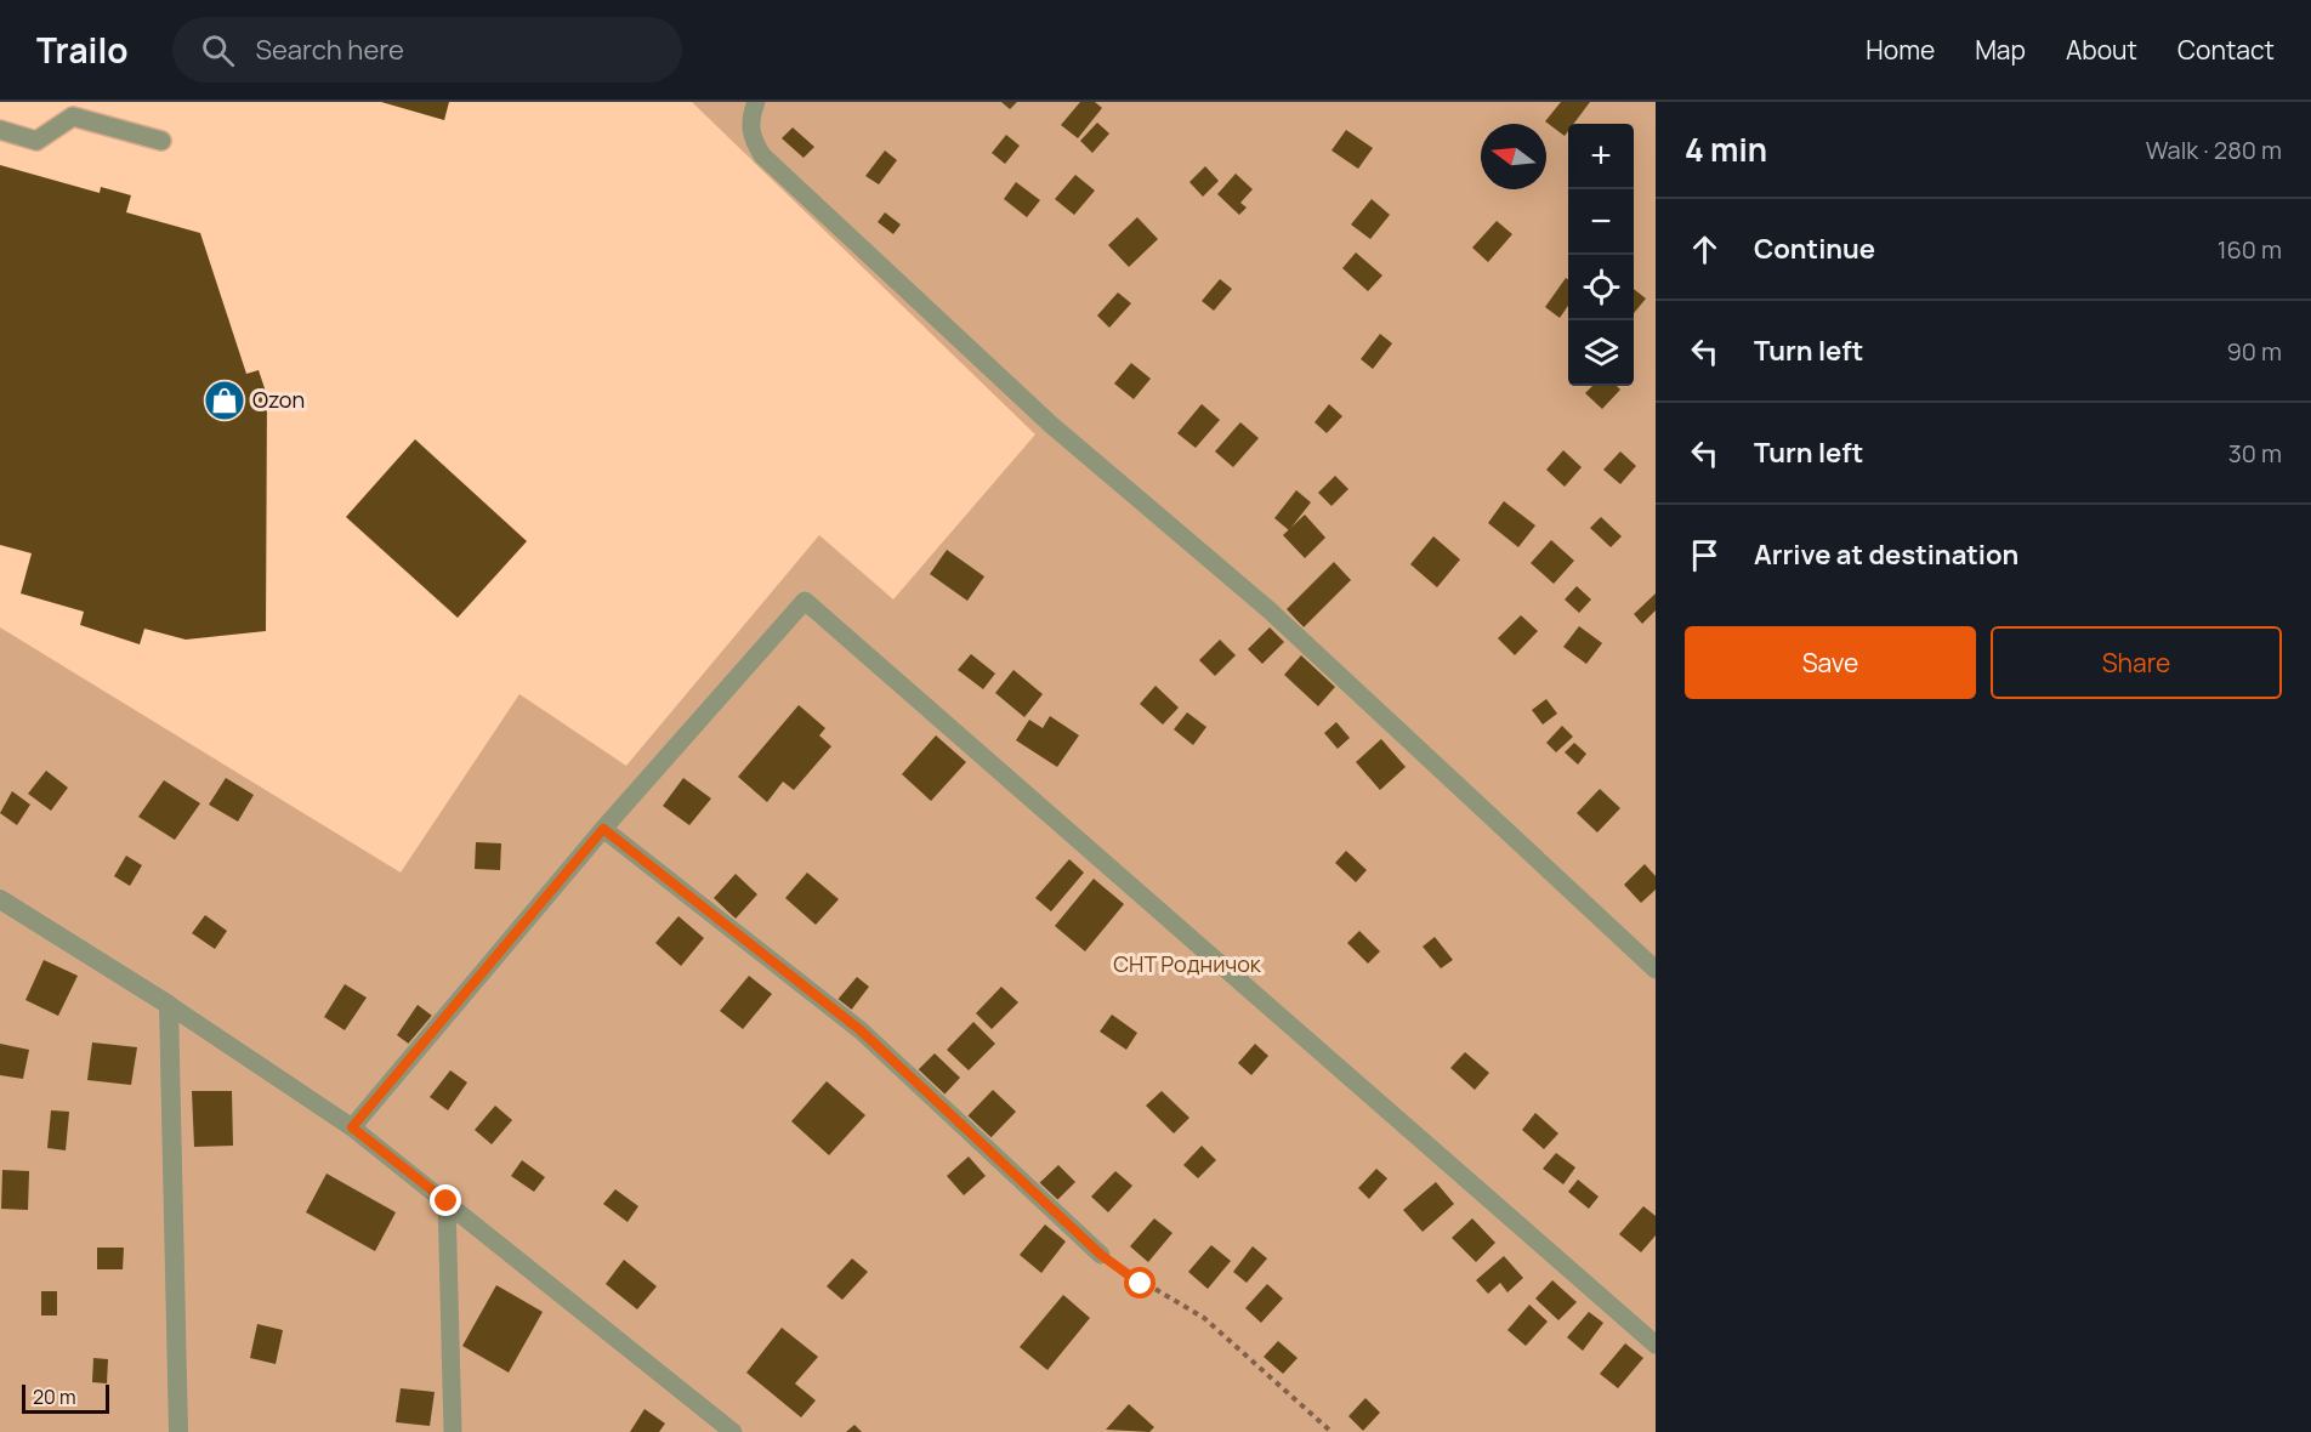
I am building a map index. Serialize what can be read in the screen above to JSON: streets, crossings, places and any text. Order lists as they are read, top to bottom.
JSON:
{
  "parks": ["СНТ Родничок"],
  "places": {
    "shop": ["Ozon"]
  },
  "scale_bar": "20 m",
  "north": "left",
  "page": {
    "header": "Trailo",
    "search": "Search here",
    "nav": [
      "Home",
      "Map",
      "About",
      "Contact"
    ],
    "heading": ["4 min", "Walk · 280 m"],
    "map_buttons": ["+", "−"],
    "list": [
      ["Continue", "160 m"],
      ["Turn left", "90 m"],
      ["Turn left", "30 m"],
      "Arrive at destination"
    ],
    "buttons": ["Save", "Share"],
    "scale": "20 m"
  }
}
